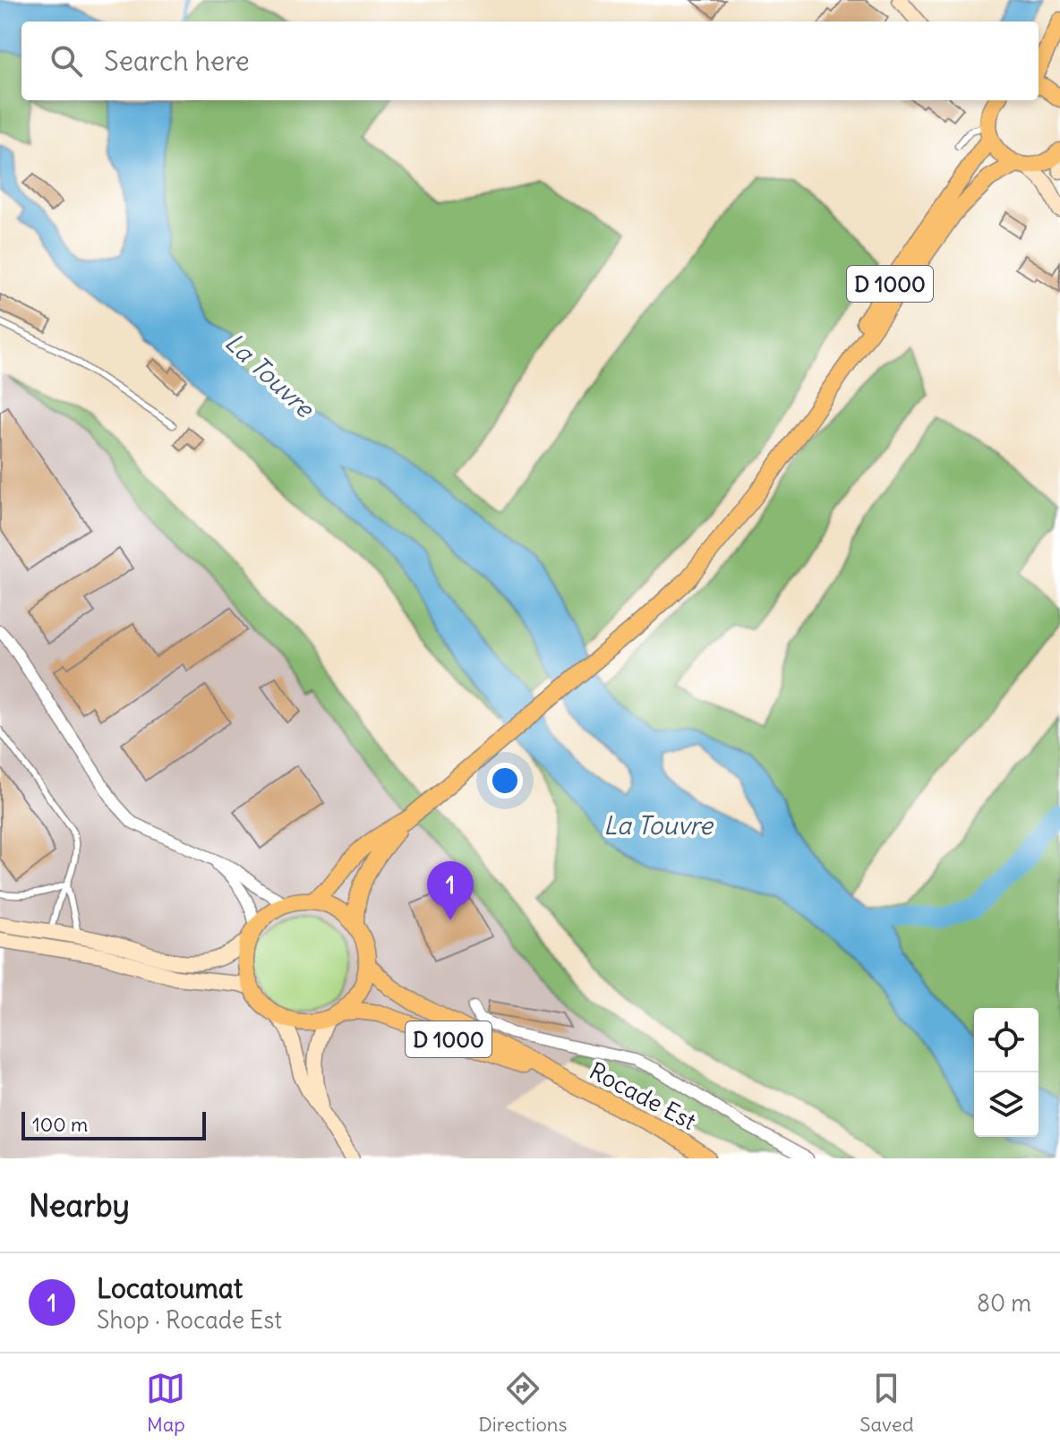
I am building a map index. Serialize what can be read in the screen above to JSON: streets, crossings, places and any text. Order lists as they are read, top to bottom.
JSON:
{
  "streets": {
    "main road": ["D 1000", "Rocade Est"]
  },
  "crossings": [
    ["D 1000", "Rocade Est"]
  ],
  "water": ["La Touvre"],
  "scale_bar": "100 m",
  "page": {
    "search": "Search here",
    "pins": "1",
    "scale": "100 m",
    "heading": "Nearby",
    "list": [
      {
        "mark": "1",
        "name": "Locatoumat",
        "note": "Shop · Rocade Est",
        "value": "80 m"
      }
    ],
    "nav": ["Map", "Directions", "Saved"]
  }
}
